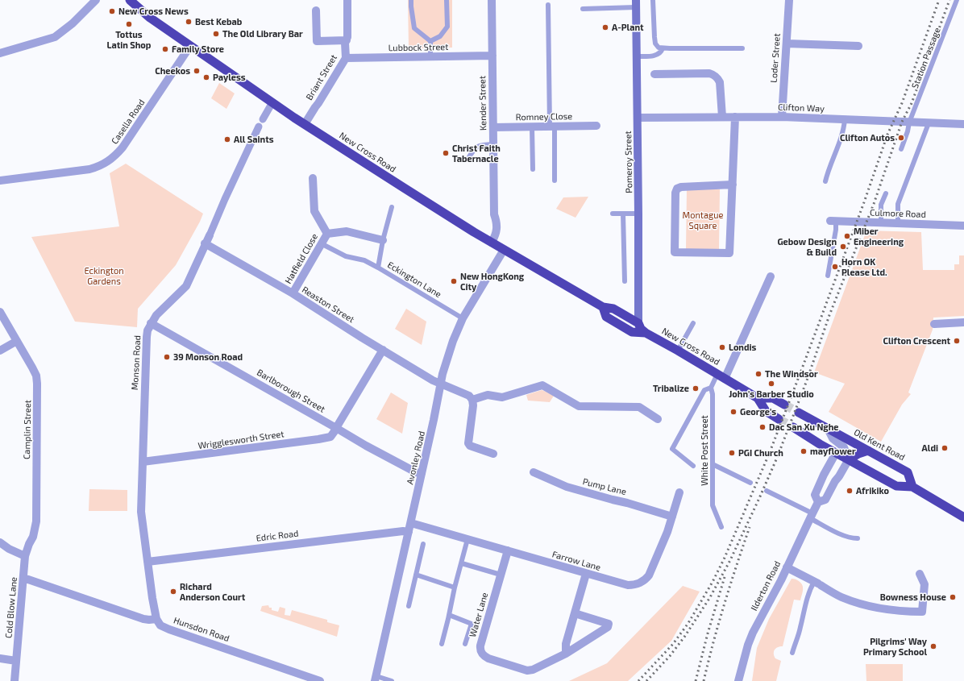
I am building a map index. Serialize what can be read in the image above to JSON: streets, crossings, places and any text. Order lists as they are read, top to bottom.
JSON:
{
  "streets": {
    "highway": ["New Cross Road", "Old Kent Road"],
    "main road": ["Pomeroy Street"],
    "street": [
      "Lubbock Street",
      "Loder Street",
      "Briant Street",
      "Kender Street",
      "Clifton Way",
      "Romney Close",
      "Casella Road",
      "Culmore Road",
      "Hatfield Close",
      "Reaston Street",
      "Monson Road",
      "Barlborough Street",
      "Camplin Street",
      "Wrigglesworth Street",
      "Avonley Road",
      "Pump Lane",
      "Edric Road",
      "Farrow Lane",
      "Ilderton Road",
      "Cold Blow Lane",
      "Water Lane",
      "Hunsdon Road"
    ],
    "lane": ["Station Passage", "Eckington Lane", "White Post Street"]
  },
  "crossings": [
    ["Lubbock Street", "Briant Street"],
    ["Lubbock Street", "Kender Street"],
    ["Loder Street", "Clifton Way"],
    ["Station Passage", "Clifton Way"],
    ["Briant Street", "New Cross Road"],
    ["Kender Street", "Romney Close"],
    ["Kender Street", "New Cross Road"],
    ["Clifton Way", "Pomeroy Street"],
    ["Casella Road", "New Cross Road"],
    ["New Cross Road", "Pomeroy Street"],
    ["New Cross Road", "Monson Road"],
    ["New Cross Road", "Avonley Road"],
    ["Hatfield Close", "Eckington Lane"],
    ["Hatfield Close", "Reaston Street"],
    ["Eckington Lane", "Avonley Road"],
    ["Reaston Street", "Monson Road"],
    ["Reaston Street", "Wrigglesworth Street"],
    ["Reaston Street", "Avonley Road"],
    ["Monson Road", "Barlborough Street"],
    ["Monson Road", "Wrigglesworth Street"],
    ["Monson Road", "Edric Road"],
    ["Monson Road", "Hunsdon Road"],
    ["Barlborough Street", "Wrigglesworth Street"],
    ["Barlborough Street", "Avonley Road"],
    ["Camplin Street", "Cold Blow Lane"],
    ["Old Kent Road", "Ilderton Road"],
    ["Avonley Road", "Edric Road"],
    ["Avonley Road", "Farrow Lane"],
    ["Pump Lane", "Farrow Lane"],
    ["Farrow Lane", "Water Lane"]
  ],
  "parks": ["Montague Square", "Eckington Gardens"],
  "places": [
    "New Cross News",
    "Best Kebab",
    "Tottus Latin Shop",
    "A-Plant",
    "The Old Library Bar",
    "Family Store",
    "Cheekos",
    "Payless",
    "Clifton Autos",
    "All Saints",
    "Christ Faith Tabernacle",
    "Miber Engineering",
    "Gebow Design & Build",
    "Horn OK Please Ltd.",
    "New HongKong City",
    "Clifton Crescent",
    "Londis",
    "39 Monson Road",
    "The Windsor",
    "John's Barber Studio",
    "Tribalize",
    "George's",
    "Dac San Xu Nghe",
    "Aldi",
    "mayflower",
    "PGI Church",
    "Afrikiko",
    "Richard Anderson Court",
    "Bowness House",
    "Pilgrims' Way Primary School"
  ]
}
